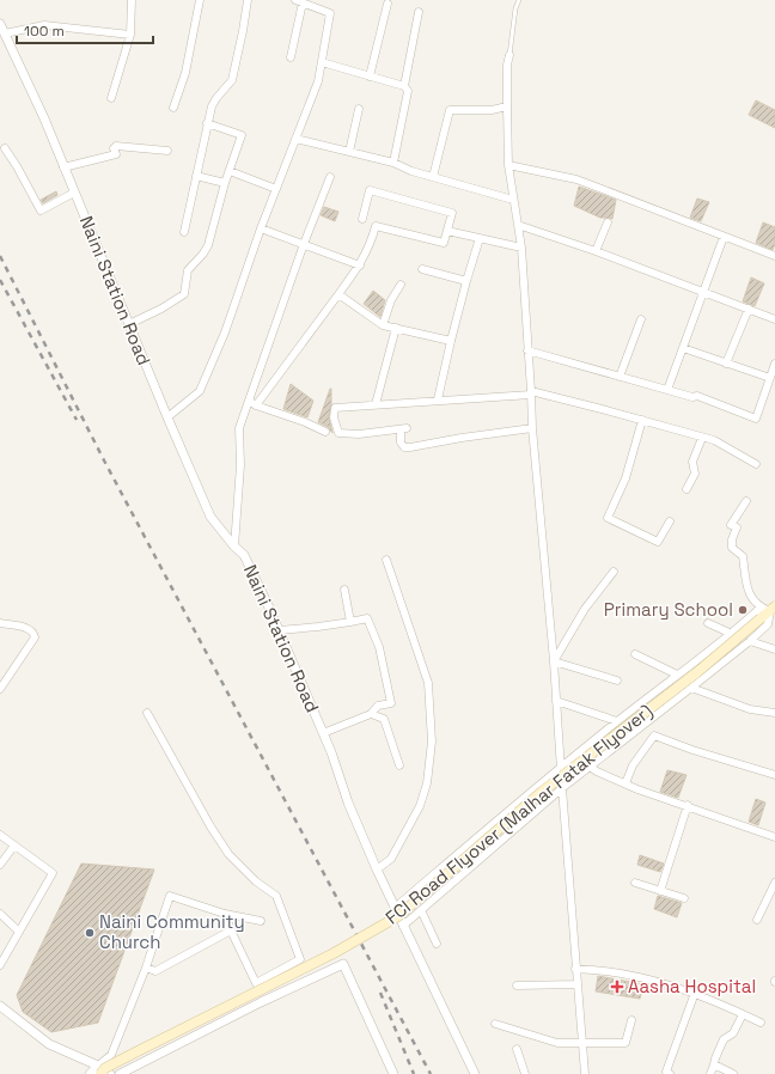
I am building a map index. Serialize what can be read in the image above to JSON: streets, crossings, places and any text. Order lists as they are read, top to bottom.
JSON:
{
  "streets": {
    "main road": ["FCI Road Flyover (Malhar Fatak Flyover)"],
    "street": ["Naini Station Road"]
  },
  "places": {
    "other": ["Primary School", "Naini Community Church"],
    "health": ["Aasha Hospital"]
  },
  "scale_bar": "100 m"
}
